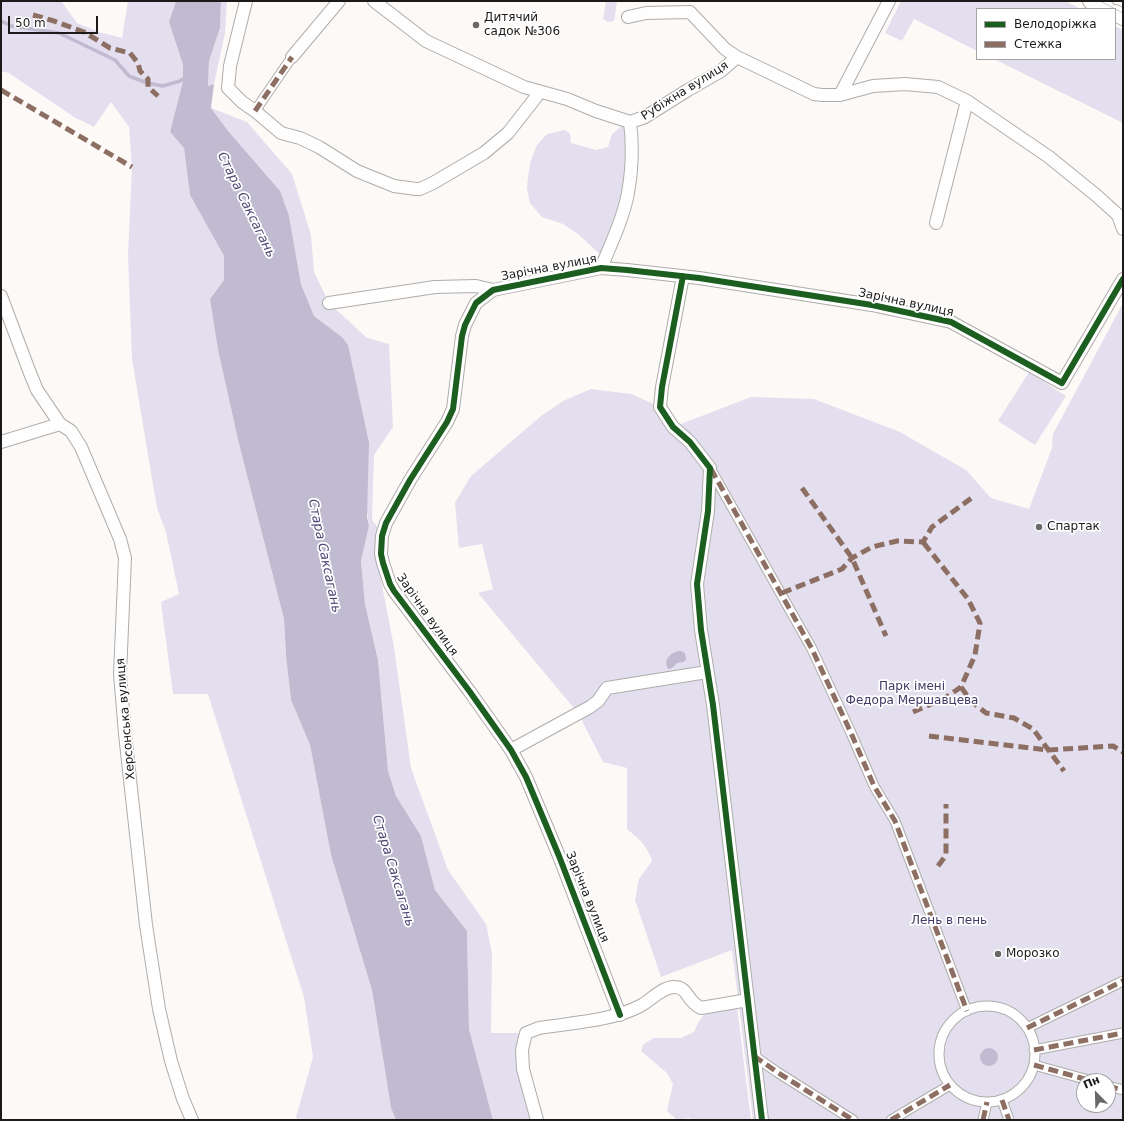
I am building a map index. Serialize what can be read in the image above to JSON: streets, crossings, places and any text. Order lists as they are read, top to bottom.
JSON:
{
  "streets": {
    "street": ["Рубіжна вулиця", "Зарічна вулиця", "Херсонська вулиця"]
  },
  "water": ["Стара Саксагань"],
  "parks": ["Парк імені Федора Мершавцева", "Лень в пень"],
  "places": ["Дитячий садок №306", "Спартак", "Морозко"],
  "legend": ["Велодоріжка", "Стежка"],
  "scale_bar": "50 m",
  "north": "top left"
}
